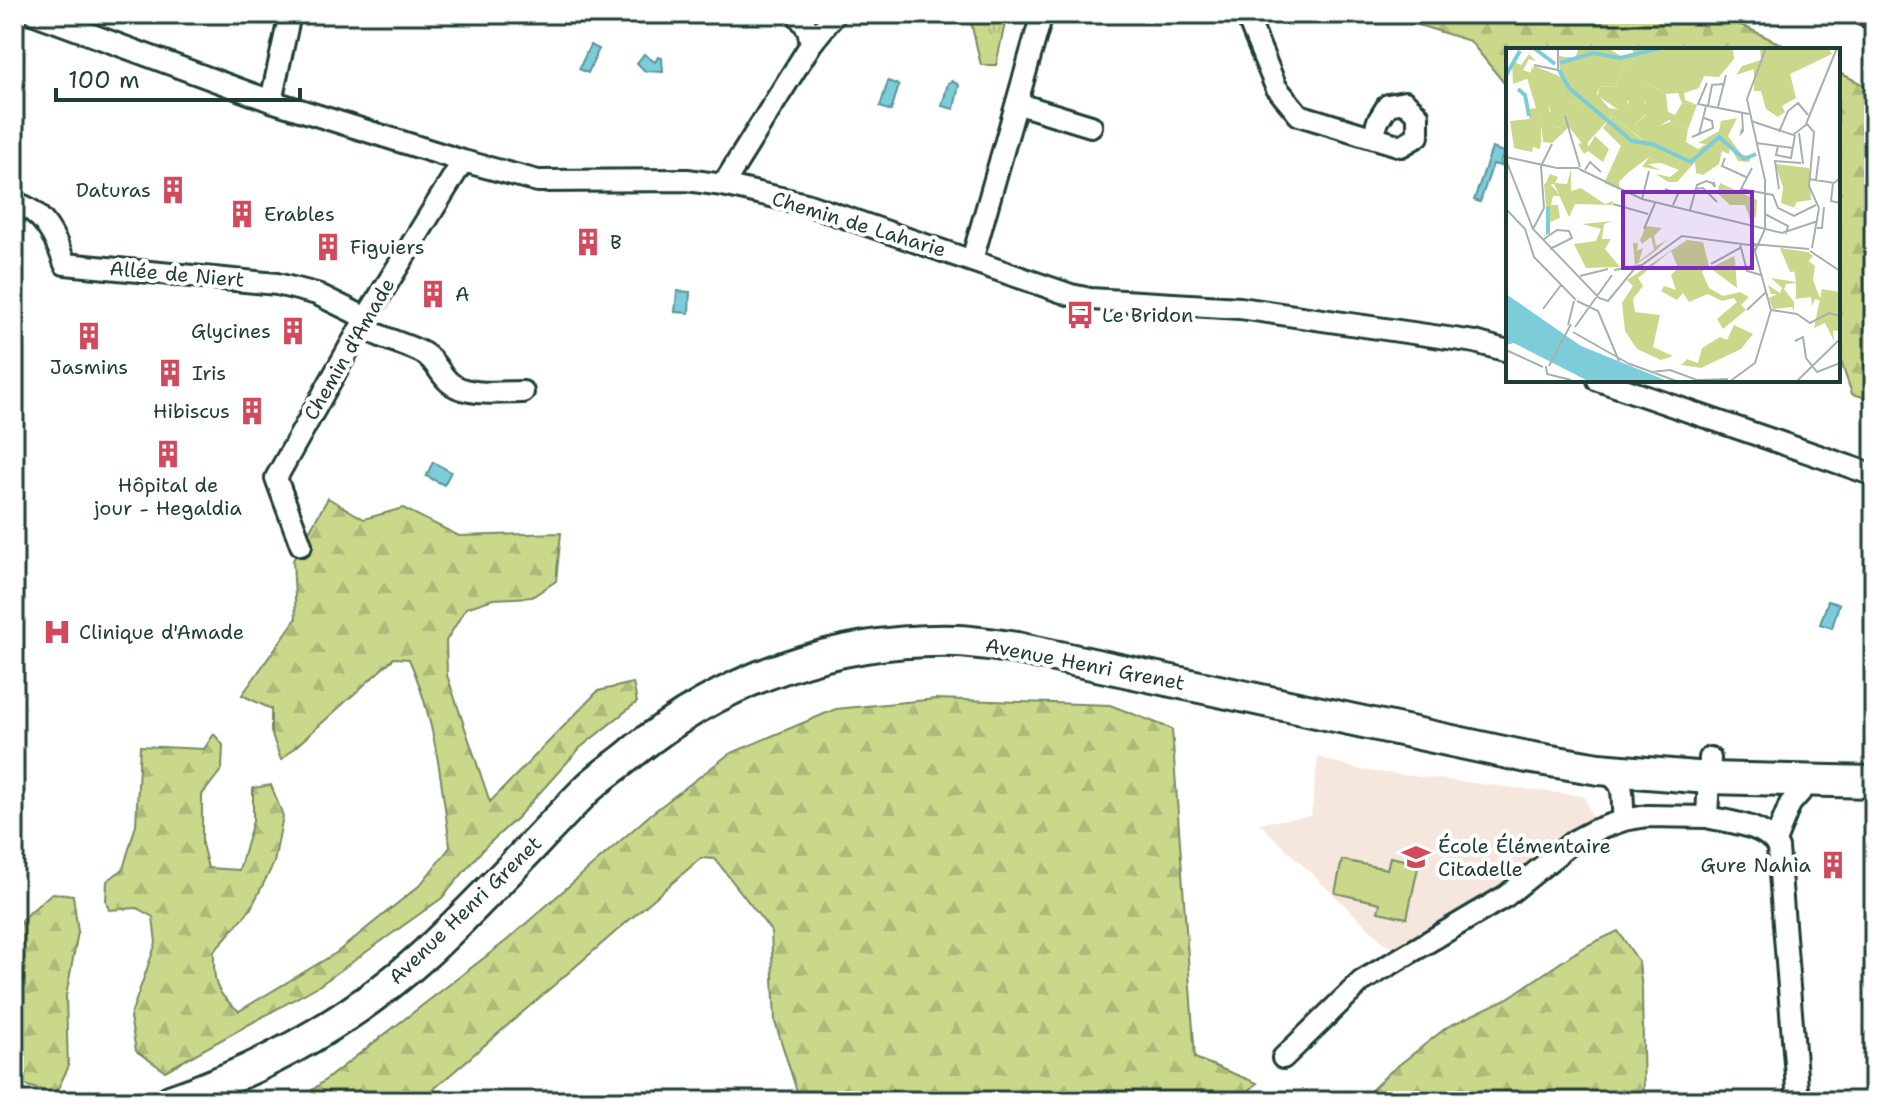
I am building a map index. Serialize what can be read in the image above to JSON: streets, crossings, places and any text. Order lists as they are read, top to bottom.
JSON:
{
  "streets": {
    "main road": ["Avenue Henri Grenet"],
    "street": ["Chemin de Laharie", "Allée de Niert", "Chemin d'Amade"]
  },
  "crossings": [
    ["Chemin de Laharie", "Chemin d'Amade"],
    ["Allée de Niert", "Chemin d'Amade"]
  ],
  "places": {
    "building": [
      "Daturas",
      "Erables",
      "B",
      "Figuiers",
      "A",
      "Glycines",
      "Jasmins",
      "Iris",
      "Hibiscus",
      "Hôpital de jour - Hegaldia",
      "Gure Nahia"
    ],
    "bus stop": ["Le Bridon"],
    "hospital": ["Clinique d'Amade"],
    "school or university": ["École Élémentaire Citadelle"]
  },
  "scale_bar": "100 m"
}
